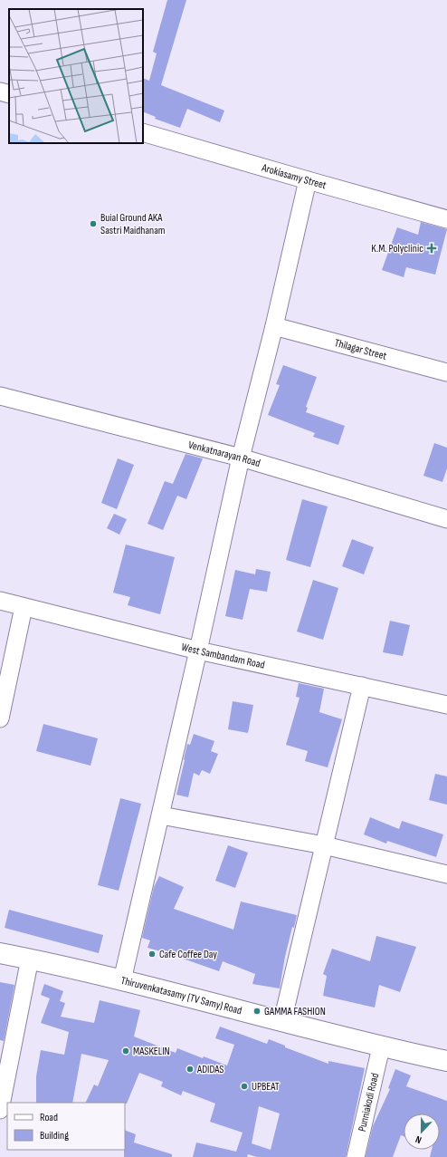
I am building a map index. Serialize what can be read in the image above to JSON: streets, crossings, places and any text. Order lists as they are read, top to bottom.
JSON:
{
  "streets": {
    "main road": ["Thiruvenkatasamy (TV Samy) Road"],
    "street": [
      "Arokiasamy Street",
      "Thilagar Street",
      "Venkatnarayan Road",
      "West Sambandam Road",
      "Punniakodi Road"
    ]
  },
  "crossings": [
    ["Thiruvenkatasamy (TV Samy) Road", "Punniakodi Road"]
  ],
  "places": {
    "other": [
      "Buial Ground AKA Sastri Maidhanam",
      "Cafe Coffee Day",
      "GAMMA FASHION",
      "MASKELIN",
      "ADIDAS",
      "UPBEAT"
    ],
    "health": ["K.M. Polyclinic"]
  },
  "legend": ["Road", "Building"],
  "north": "bottom"
}
